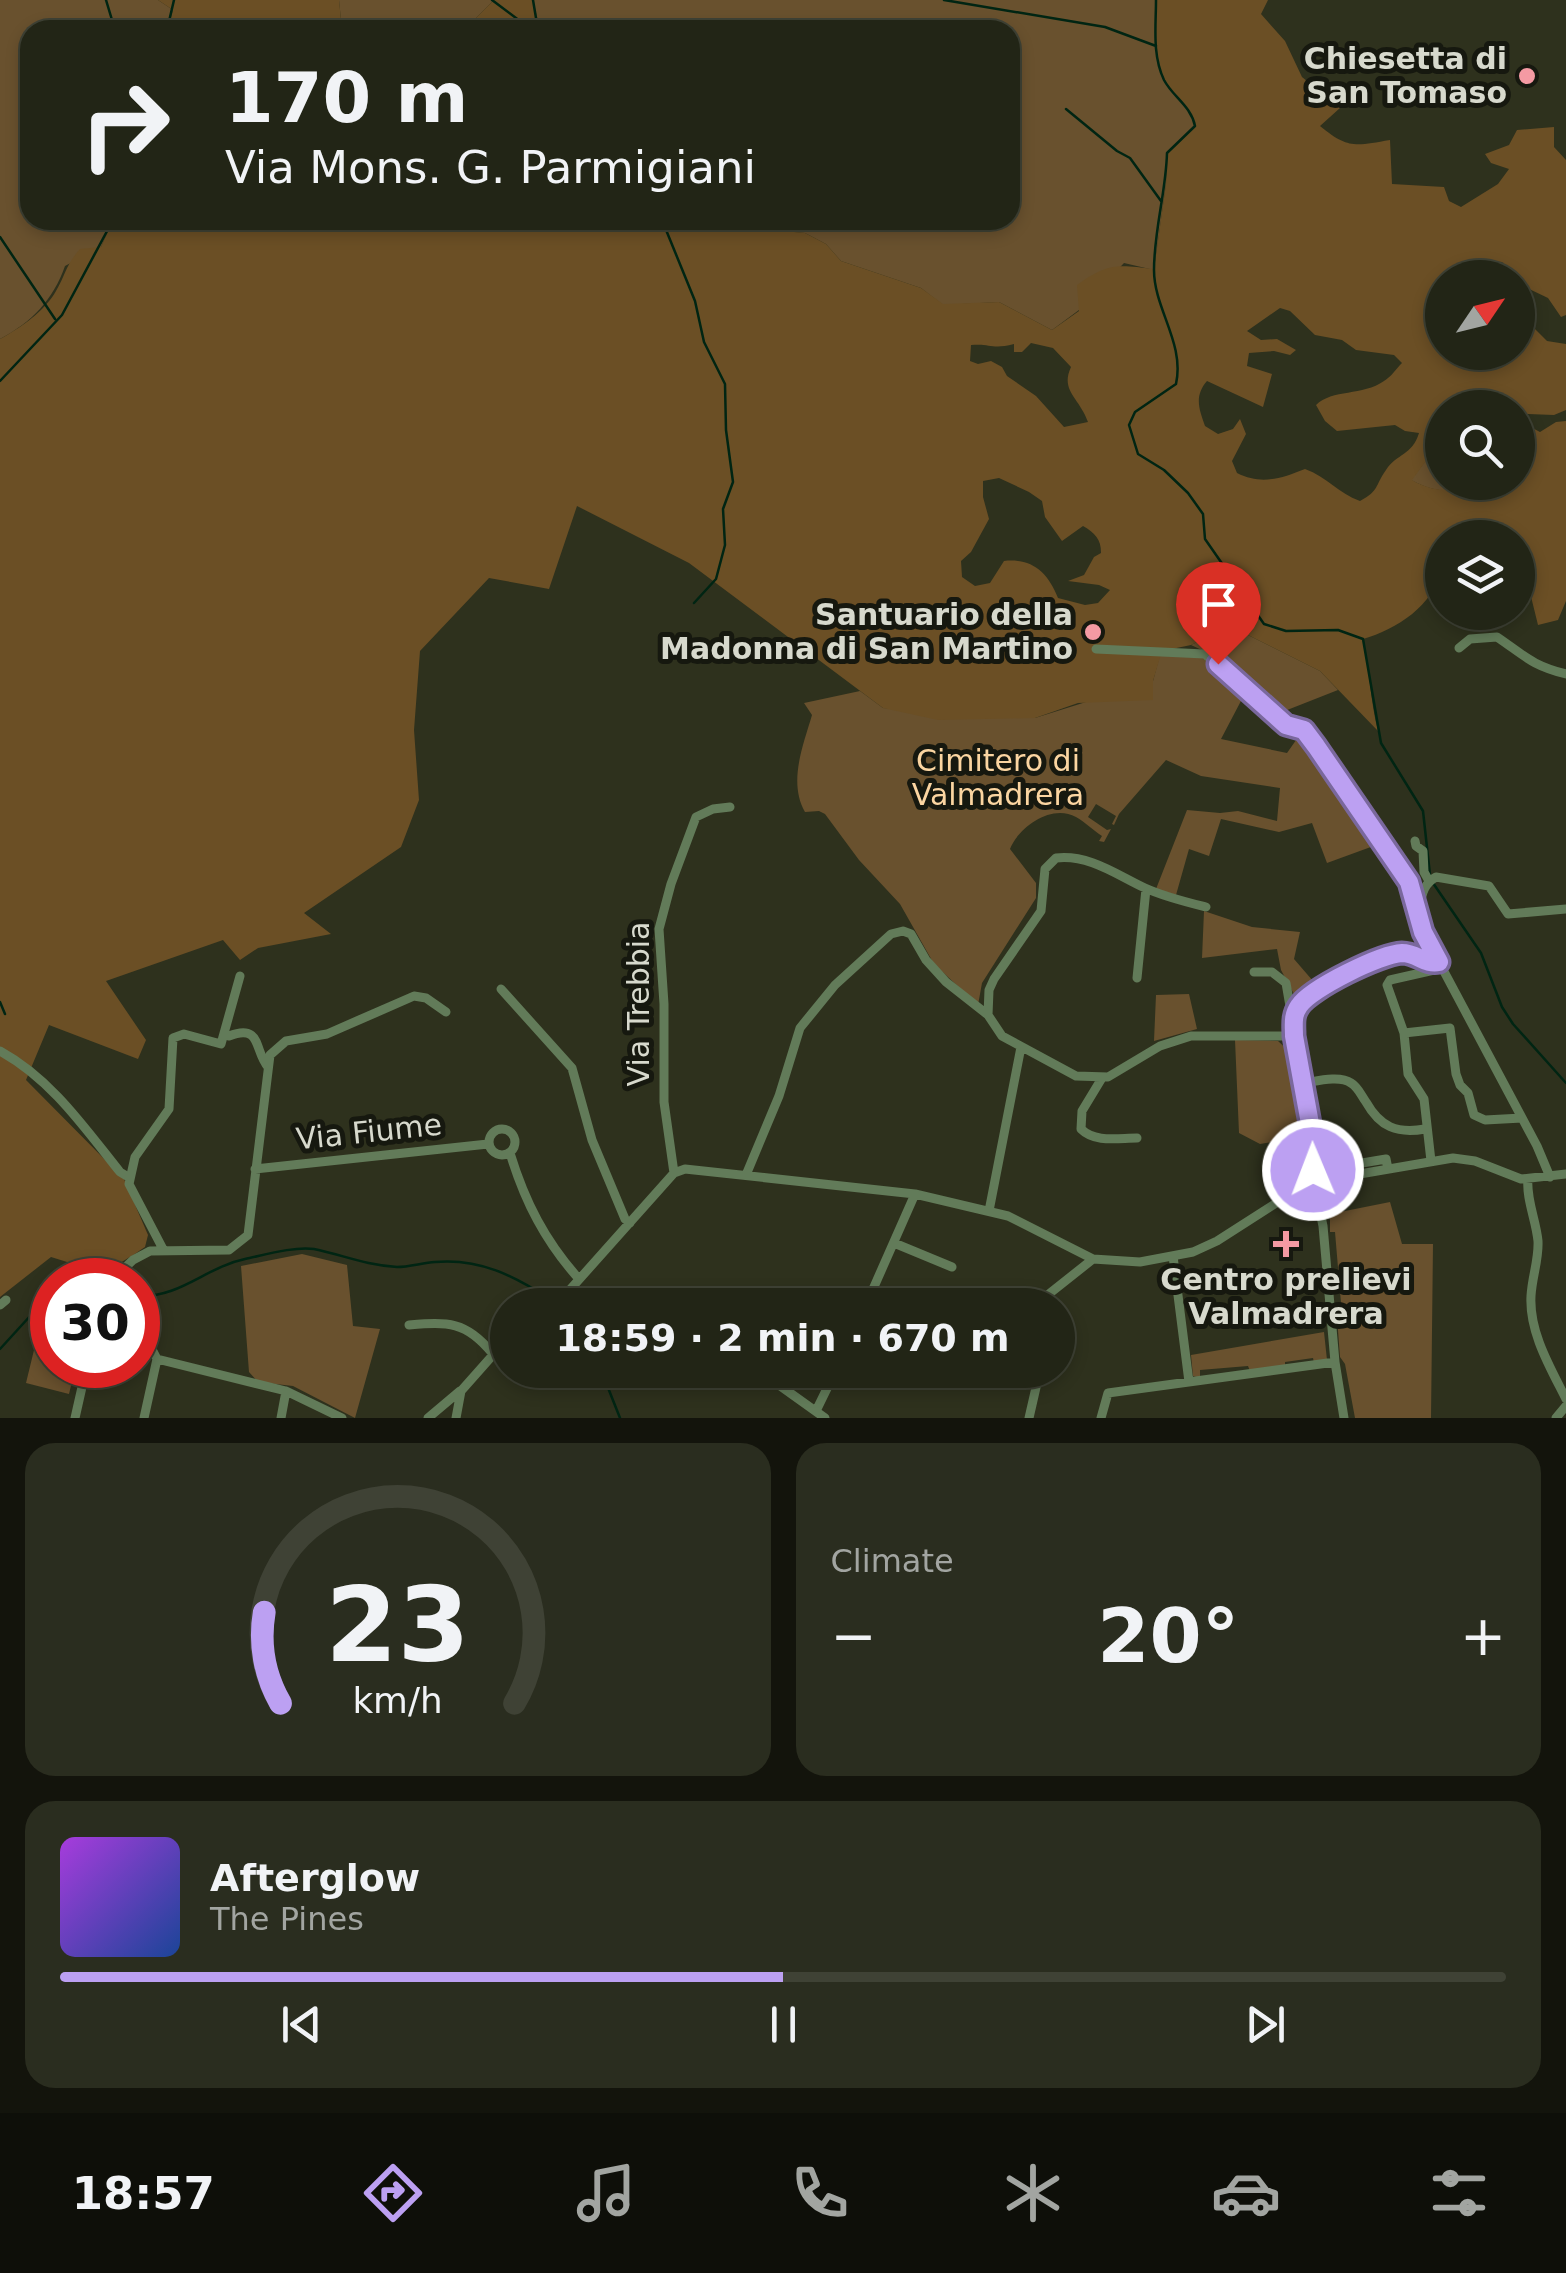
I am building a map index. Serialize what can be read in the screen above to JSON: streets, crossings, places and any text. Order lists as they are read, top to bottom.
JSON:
{
  "streets": {
    "street": ["Via Trebbia", "Via Fiume"]
  },
  "parks": ["Cimitero di Valmadrera"],
  "places": {
    "other": ["Chiesetta di San Tomaso", "Santuario della Madonna di San Martino"],
    "health": ["Centro prelievi Valmadrera"]
  },
  "north": "top right",
  "page": {
    "turn": ["170 m", "Via Mons. G. Parmigiani"],
    "limit": "30",
    "trip": "18:59 · 2 min · 670 m",
    "tile": "Climate",
    "heat": ["−", "20°", "+"],
    "song": ["Afterglow", "The Pines"],
    "tabs": "18:57",
    "gauge": ["23", "km/h"]
  }
}
